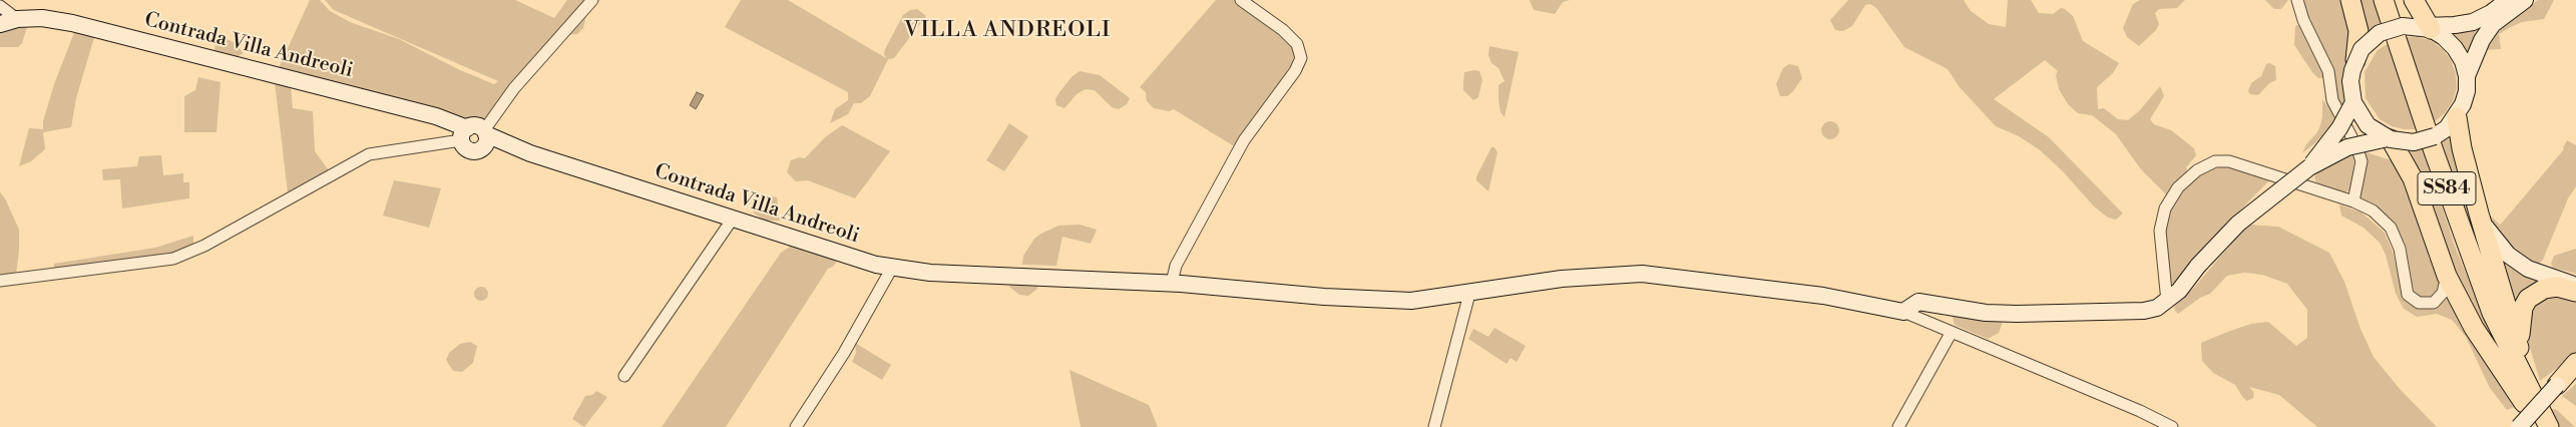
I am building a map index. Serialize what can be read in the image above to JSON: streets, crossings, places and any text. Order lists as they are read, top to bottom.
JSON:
{
  "streets": {
    "main road": ["Contrada Villa Andreoli", "SS84"]
  },
  "districts": ["VILLA ANDREOLI"]
}
